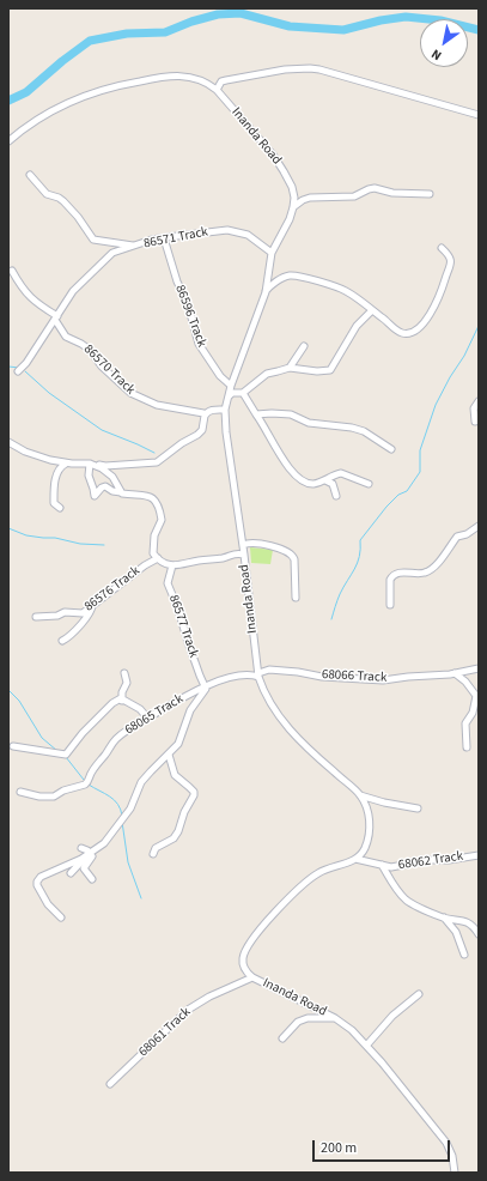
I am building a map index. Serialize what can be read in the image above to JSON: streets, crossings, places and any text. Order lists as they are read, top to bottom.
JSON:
{
  "streets": {
    "street": [
      "Inanda Road",
      "86571 Track",
      "86596 Track",
      "86570 Track",
      "86576 Track",
      "86577 Track",
      "68066 Track",
      "68065 Track",
      "68062 Track",
      "68061 Track"
    ]
  },
  "crossings": [
    ["Inanda Road", "86571 Track"],
    ["Inanda Road", "86596 Track"],
    ["Inanda Road", "68066 Track"],
    ["Inanda Road", "68065 Track"],
    ["Inanda Road", "68062 Track"],
    ["Inanda Road", "68061 Track"],
    ["86571 Track", "86596 Track"],
    ["86571 Track", "86570 Track"],
    ["86577 Track", "68065 Track"],
    ["68066 Track", "68065 Track"]
  ],
  "scale_bar": "200 m",
  "north": "bottom left"
}
